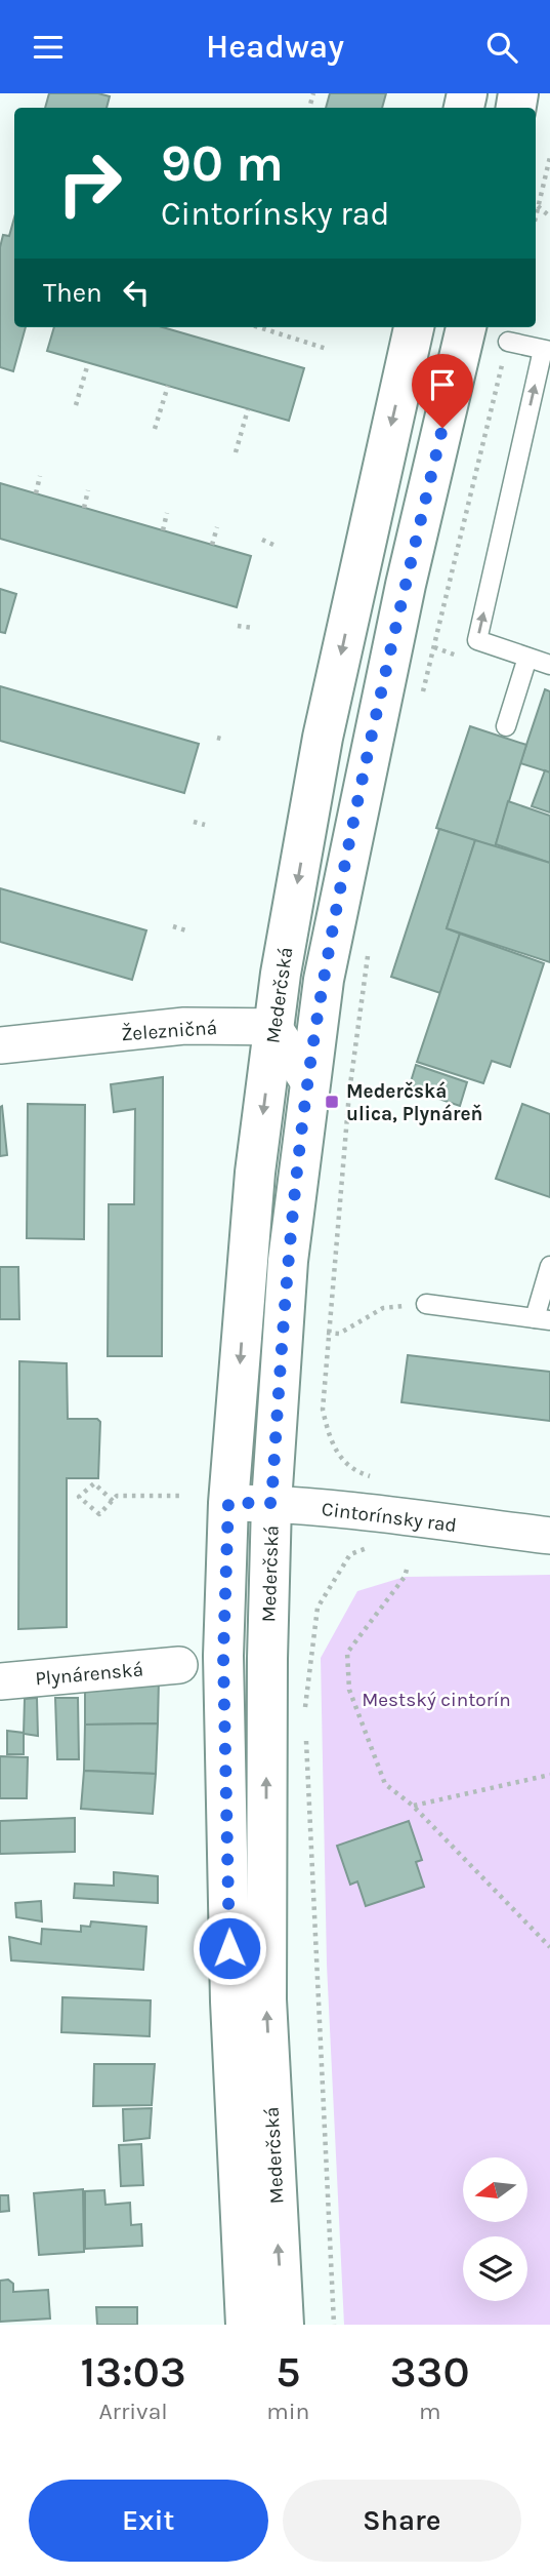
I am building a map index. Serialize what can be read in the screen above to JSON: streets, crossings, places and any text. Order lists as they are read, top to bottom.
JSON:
{
  "streets": {
    "main road": ["Mederčská"],
    "street": ["Železničná", "Cintorínsky rad", "Plynárenská"]
  },
  "crossings": [
    ["Mederčská", "Železničná"],
    ["Mederčská", "Cintorínsky rad"]
  ],
  "parks": ["Mestský cintorín"],
  "places": {
    "transit": ["Mederčská ulica, Plynáreň"]
  },
  "north": "left",
  "page": {
    "header": "Headway",
    "turn": ["90 m", "Cintorínsky rad"],
    "then": "Then",
    "eta": [
      "13:03",
      "Arrival",
      "5",
      "min",
      "330",
      "m"
    ],
    "buttons": ["Exit", "Share"]
  }
}
